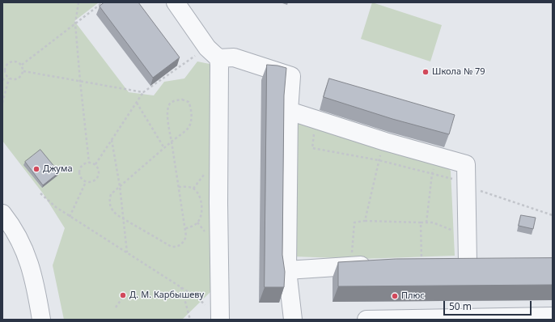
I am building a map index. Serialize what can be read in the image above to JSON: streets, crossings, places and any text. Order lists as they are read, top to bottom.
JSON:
{
  "places": [
    "Школа № 79",
    "Джума",
    "Д. М. Карбышеву",
    "Плюс"
  ],
  "scale_bar": "50 m"
}
